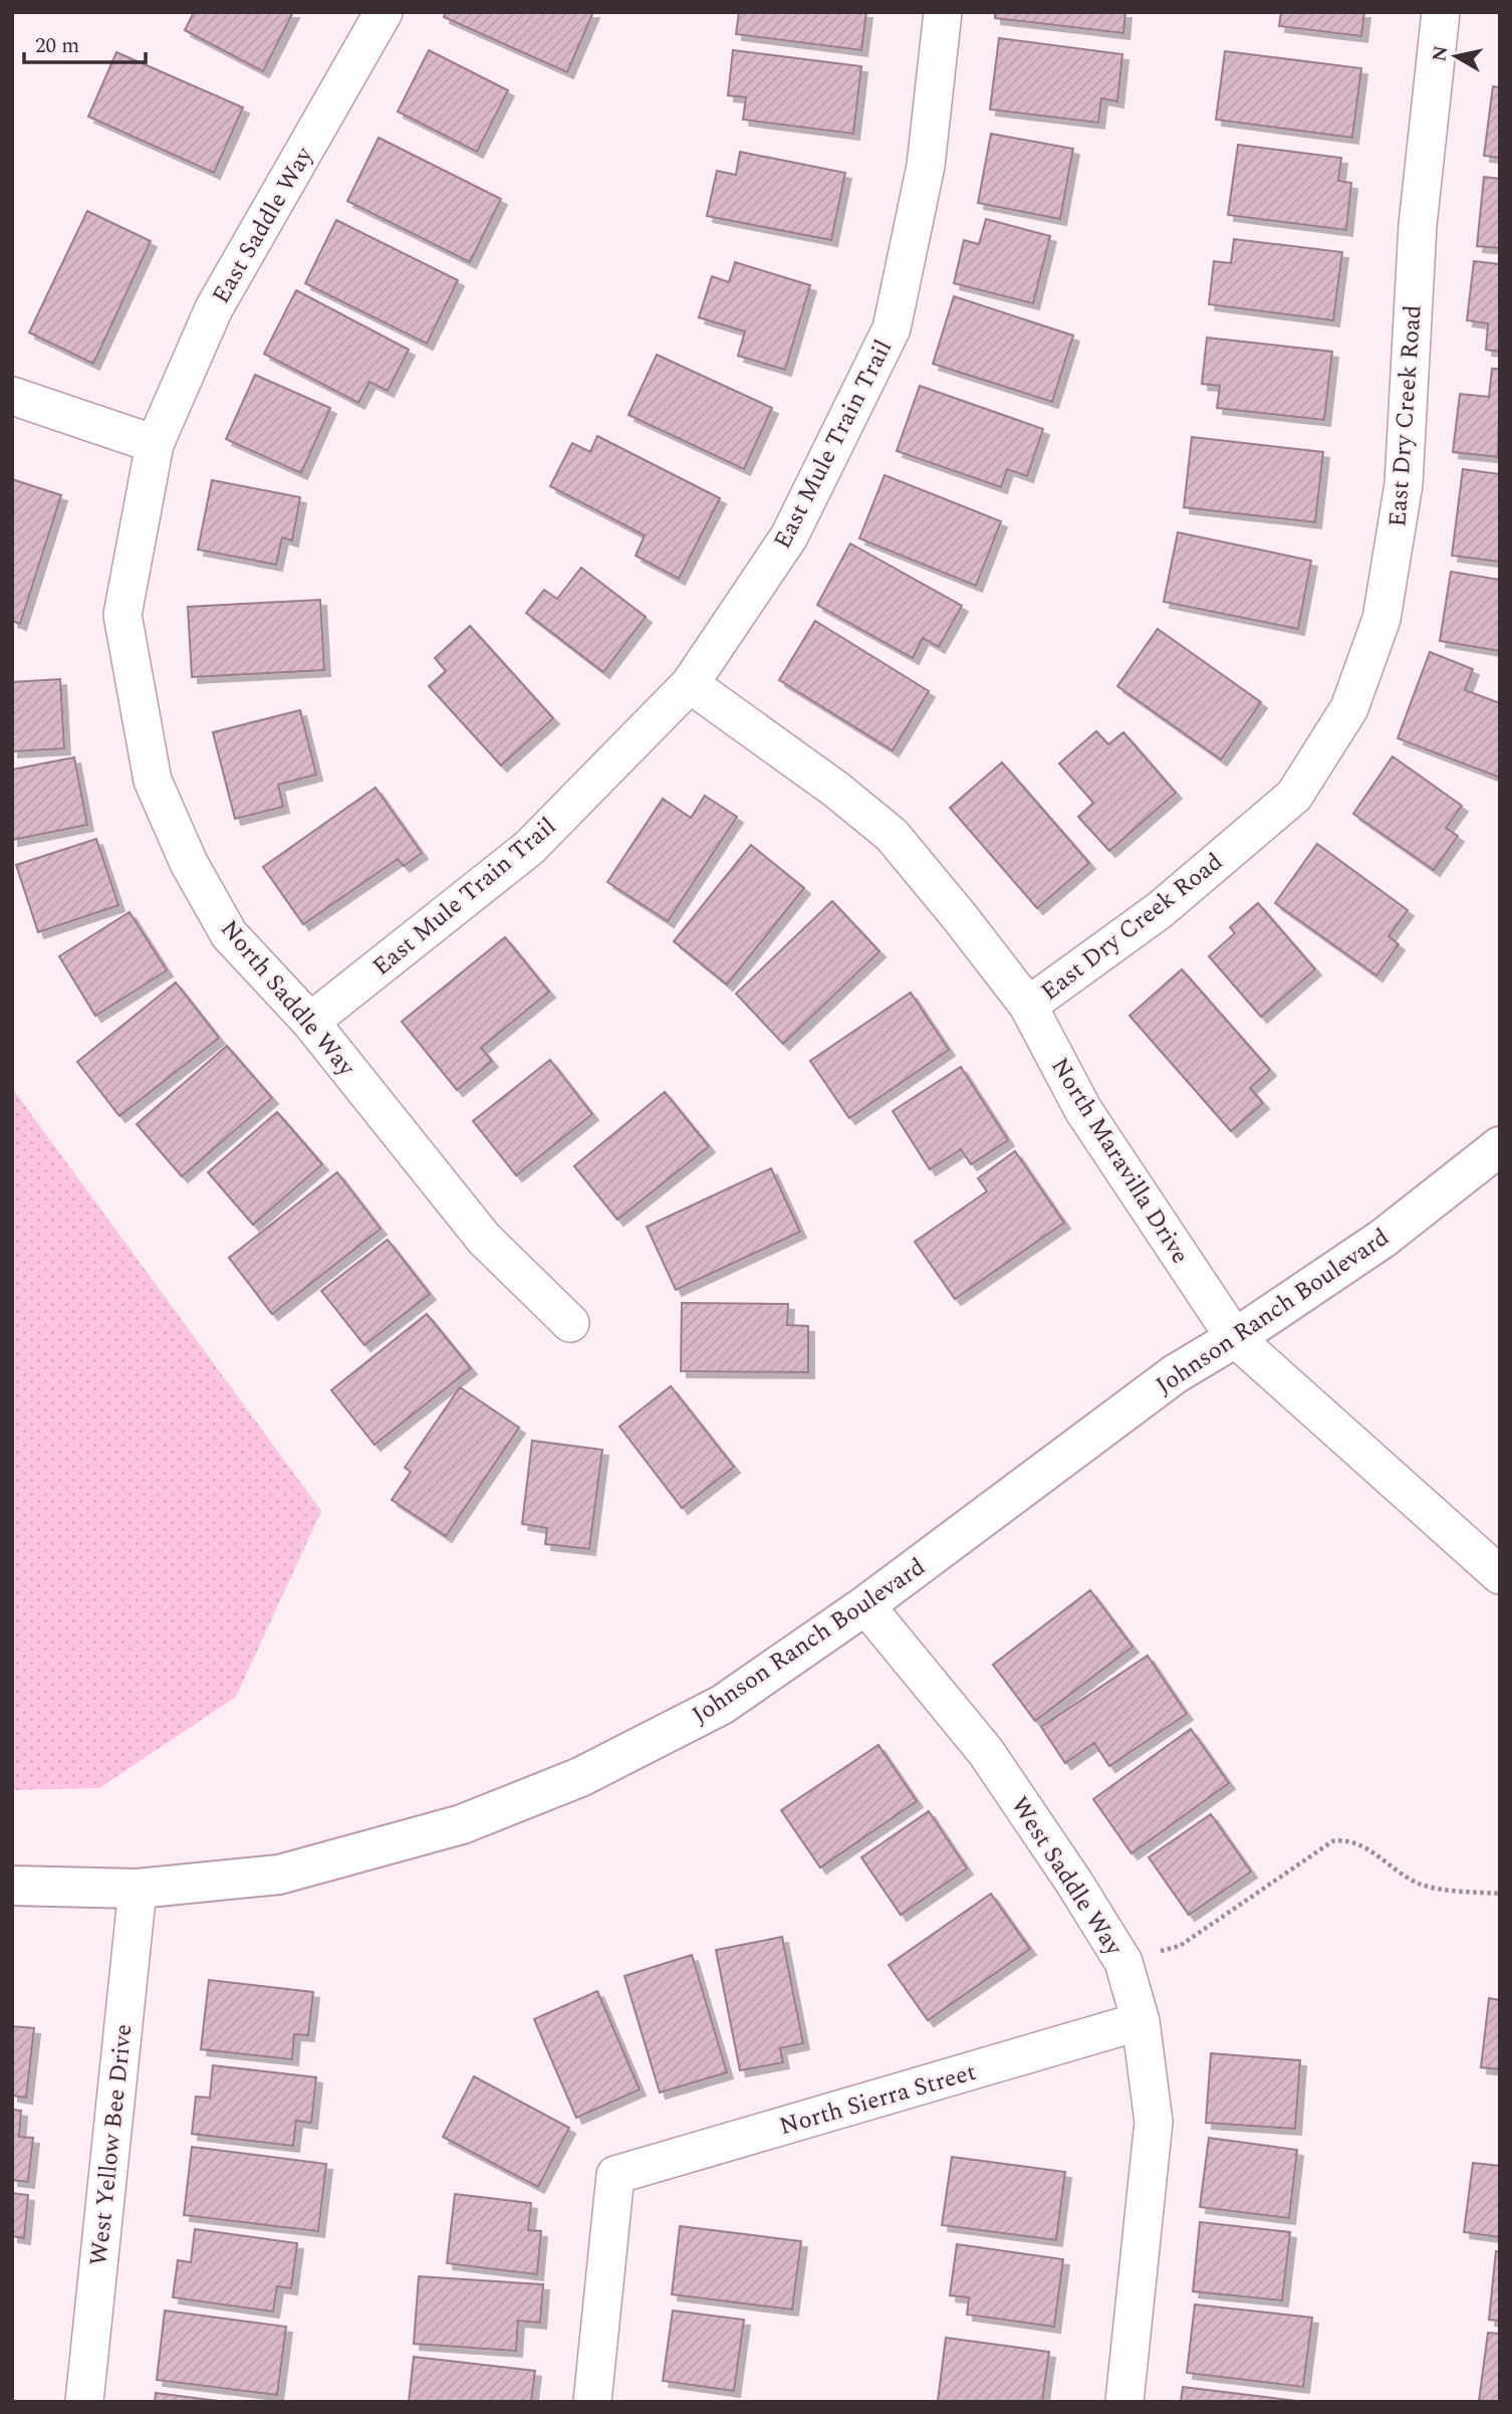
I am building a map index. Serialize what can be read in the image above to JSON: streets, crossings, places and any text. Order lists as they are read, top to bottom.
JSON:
{
  "streets": {
    "street": [
      "East Saddle Way",
      "East Dry Creek Road",
      "East Mule Train Trail",
      "North Saddle Way",
      "North Maravilla Drive",
      "Johnson Ranch Boulevard",
      "West Saddle Way",
      "North Sierra Street",
      "West Yellow Bee Drive"
    ]
  },
  "crossings": [
    ["East Saddle Way", "North Saddle Way"],
    ["East Dry Creek Road", "North Maravilla Drive"],
    ["East Mule Train Trail", "North Saddle Way"],
    ["East Mule Train Trail", "North Maravilla Drive"],
    ["North Maravilla Drive", "Johnson Ranch Boulevard"],
    ["Johnson Ranch Boulevard", "West Saddle Way"],
    ["Johnson Ranch Boulevard", "West Yellow Bee Drive"],
    ["West Saddle Way", "North Sierra Street"]
  ],
  "scale_bar": "20 m",
  "north": "left"
}
